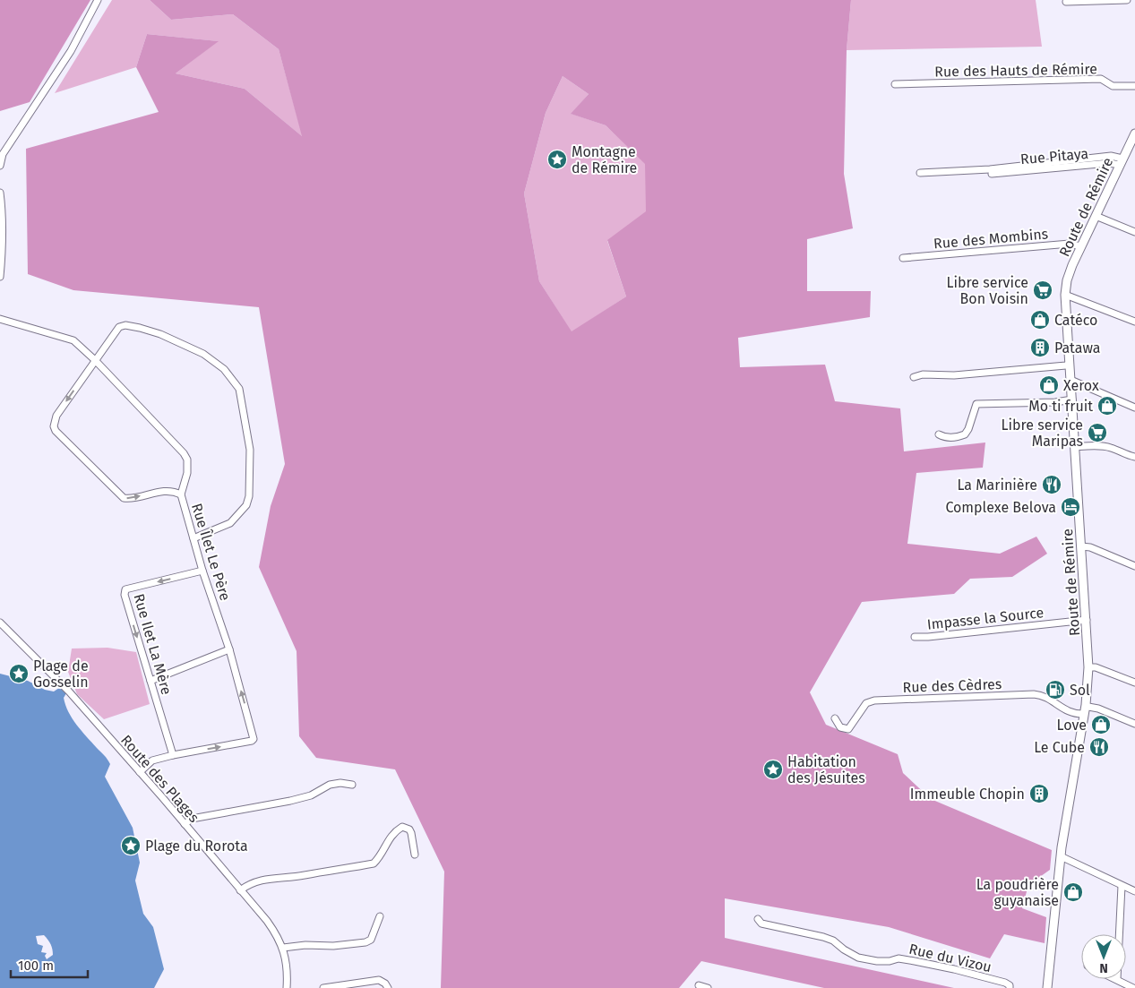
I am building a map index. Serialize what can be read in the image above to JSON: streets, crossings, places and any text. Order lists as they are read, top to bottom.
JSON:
{
  "streets": {
    "main road": ["Route de Rémire"],
    "street": [
      "Rue des Hauts de Rémire",
      "Rue Pitaya",
      "Rue des Mombins",
      "Rue Îlet Le Père",
      "Impasse la Source",
      "Rue Ilet La Mère",
      "Rue des Cèdres",
      "Route des Plages",
      "Rue du Vizou"
    ]
  },
  "crossings": [
    ["Rue Pitaya", "Route de Rémire"],
    ["Route de Rémire", "Rue des Mombins"],
    ["Route de Rémire", "Impasse la Source"],
    ["Route de Rémire", "Rue des Cèdres"],
    ["Rue Îlet Le Père", "Rue Ilet La Mère"],
    ["Rue Îlet Le Père", "Route des Plages"]
  ],
  "places": {
    "place": [
      "Montagne de Rémire",
      "Plage de Gosselin",
      "Habitation des Jésuites",
      "Plage du Rorota"
    ],
    "supermarket": ["Libre service Bon Voisin", "Libre service Maripas"],
    "shop": [
      "Catéco",
      "Xerox",
      "Mo ti fruit",
      "Love",
      "La poudrière guyanaise"
    ],
    "building": ["Patawa", "Immeuble Chopin"],
    "restaurant": ["La Marinière", "Le Cube"],
    "hotel": ["Complexe Belova"],
    "fuel station": ["Sol"]
  },
  "scale_bar": "100 m",
  "north": "bottom"
}
